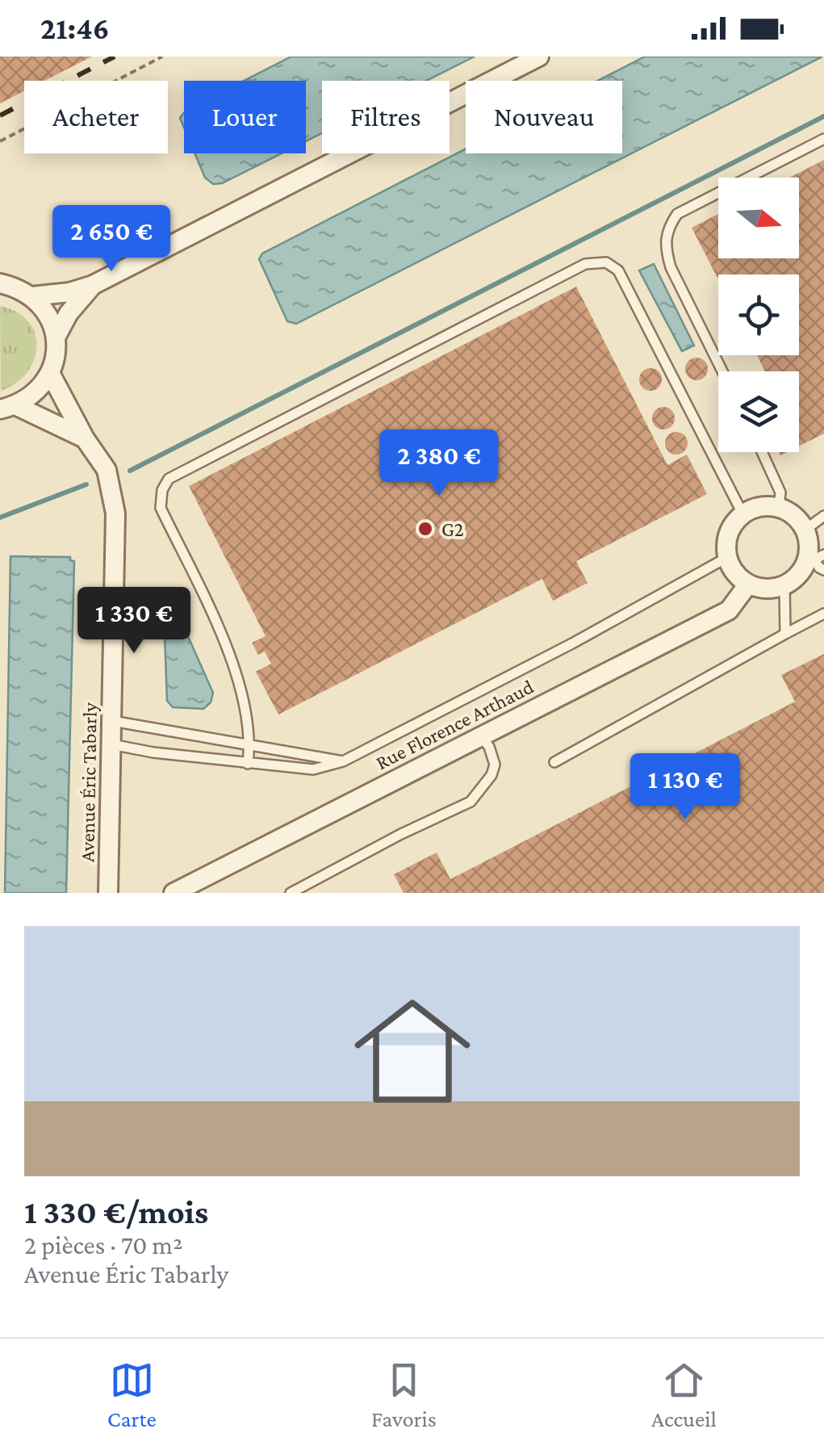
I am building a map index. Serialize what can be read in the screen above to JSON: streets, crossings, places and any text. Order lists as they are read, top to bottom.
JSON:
{
  "streets": {
    "street": ["Rue Florence Arthaud", "Avenue Éric Tabarly"]
  },
  "places": ["G2"],
  "north": "right",
  "page": {
    "status": "21:46",
    "chip": [
      "Acheter",
      "Louer",
      "Filtres",
      "Nouveau"
    ],
    "price": [
      "2 650 €",
      "2 380 €",
      "1 330 €",
      "1 130 €"
    ],
    "list": [
      {
        "name": "1 330 €/mois",
        "note": "2 pièces · 70 m² · Avenue Éric Tabarly"
      }
    ],
    "tabs": ["Carte", "Favoris", "Accueil"]
  }
}
